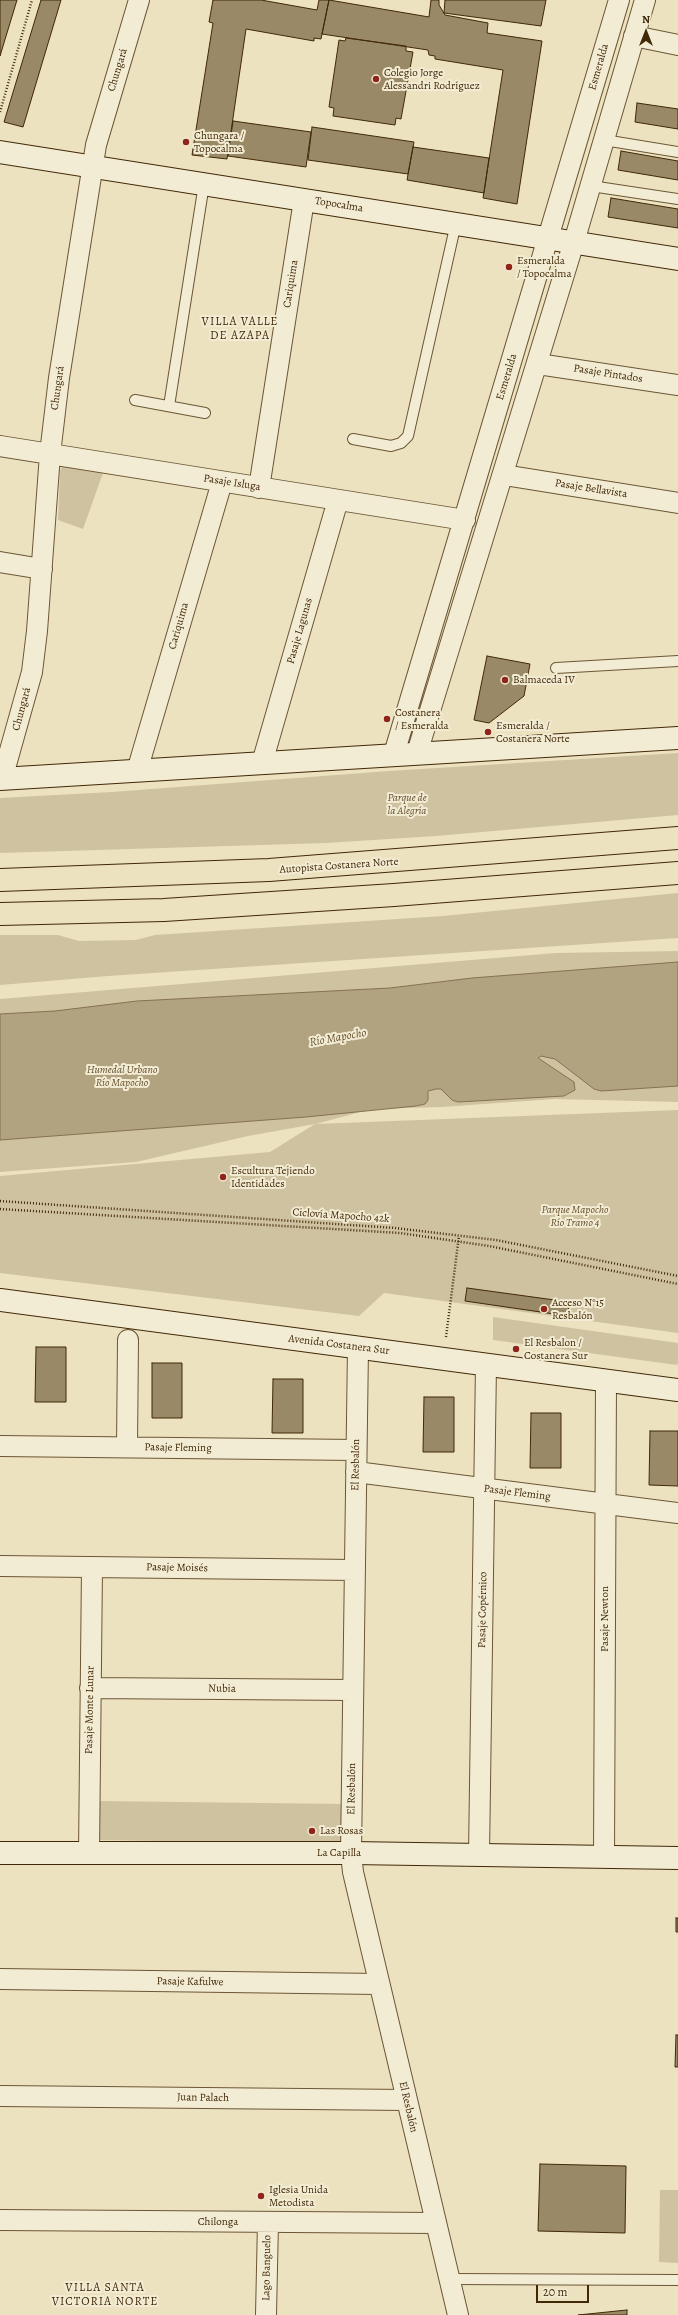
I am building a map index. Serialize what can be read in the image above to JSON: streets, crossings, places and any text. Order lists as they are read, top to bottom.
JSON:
{
  "streets": {
    "highway": ["Autopista Costanera Norte"],
    "street": [
      "Esmeralda",
      "Chungará",
      "Topocalma",
      "Cariquima",
      "Pasaje Pintados",
      "Pasaje Isluga",
      "Pasaje Bellavista",
      "Pasaje Lagunas",
      "Avenida Costanera Sur",
      "Pasaje Fleming",
      "El Resbalón",
      "Pasaje Moisés",
      "Pasaje Copérnico",
      "Pasaje Newton",
      "Nubia",
      "Pasaje Monte Lunar",
      "La Capilla",
      "Pasaje Kafulwe",
      "Juan Palach",
      "Chilonga",
      "Lago Banguelo"
    ],
    "path": ["Ciclovía Mapocho 42k"]
  },
  "crossings": [
    ["Esmeralda", "Topocalma"],
    ["Esmeralda", "Pasaje Isluga"],
    ["Chungará", "Topocalma"],
    ["Chungará", "Pasaje Isluga"],
    ["Topocalma", "Cariquima"],
    ["Cariquima", "Pasaje Isluga"],
    ["Pasaje Isluga", "Pasaje Lagunas"],
    ["Avenida Costanera Sur", "El Resbalón"],
    ["Avenida Costanera Sur", "Pasaje Copérnico"],
    ["Avenida Costanera Sur", "Pasaje Newton"],
    ["Pasaje Fleming", "El Resbalón"],
    ["Pasaje Fleming", "Pasaje Copérnico"],
    ["Pasaje Fleming", "Pasaje Newton"],
    ["El Resbalón", "Pasaje Moisés"],
    ["El Resbalón", "Nubia"],
    ["El Resbalón", "La Capilla"],
    ["El Resbalón", "Pasaje Kafulwe"],
    ["El Resbalón", "Juan Palach"],
    ["El Resbalón", "Chilonga"],
    ["Pasaje Moisés", "Pasaje Monte Lunar"],
    ["Pasaje Copérnico", "La Capilla"],
    ["Pasaje Newton", "La Capilla"],
    ["Nubia", "Pasaje Monte Lunar"],
    ["Pasaje Monte Lunar", "La Capilla"],
    ["Chilonga", "Lago Banguelo"]
  ],
  "districts": ["VILLA VALLE DE AZAPA", "VILLA SANTA VICTORIA NORTE"],
  "water": ["Río Mapocho"],
  "parks": ["Parque de la Alegría", "Humedal Urbano Río Mapocho", "Parque Mapocho Río Tramo 4"],
  "places": [
    "Colegio Jorge Alessandri Rodríguez",
    "Chungara / Topocalma",
    "Esmeralda / Topocalma",
    "Balmaceda IV",
    "Costanera / Esmeralda",
    "Esmeralda / Costanera Norte",
    "Escultura Tejiendo Identidades",
    "Acceso N°15 Resbalón",
    "El Resbalon / Costanera Sur",
    "Las Rosas",
    "Iglesia Unida Metodista"
  ],
  "scale_bar": "20 m",
  "north": "top"
}
